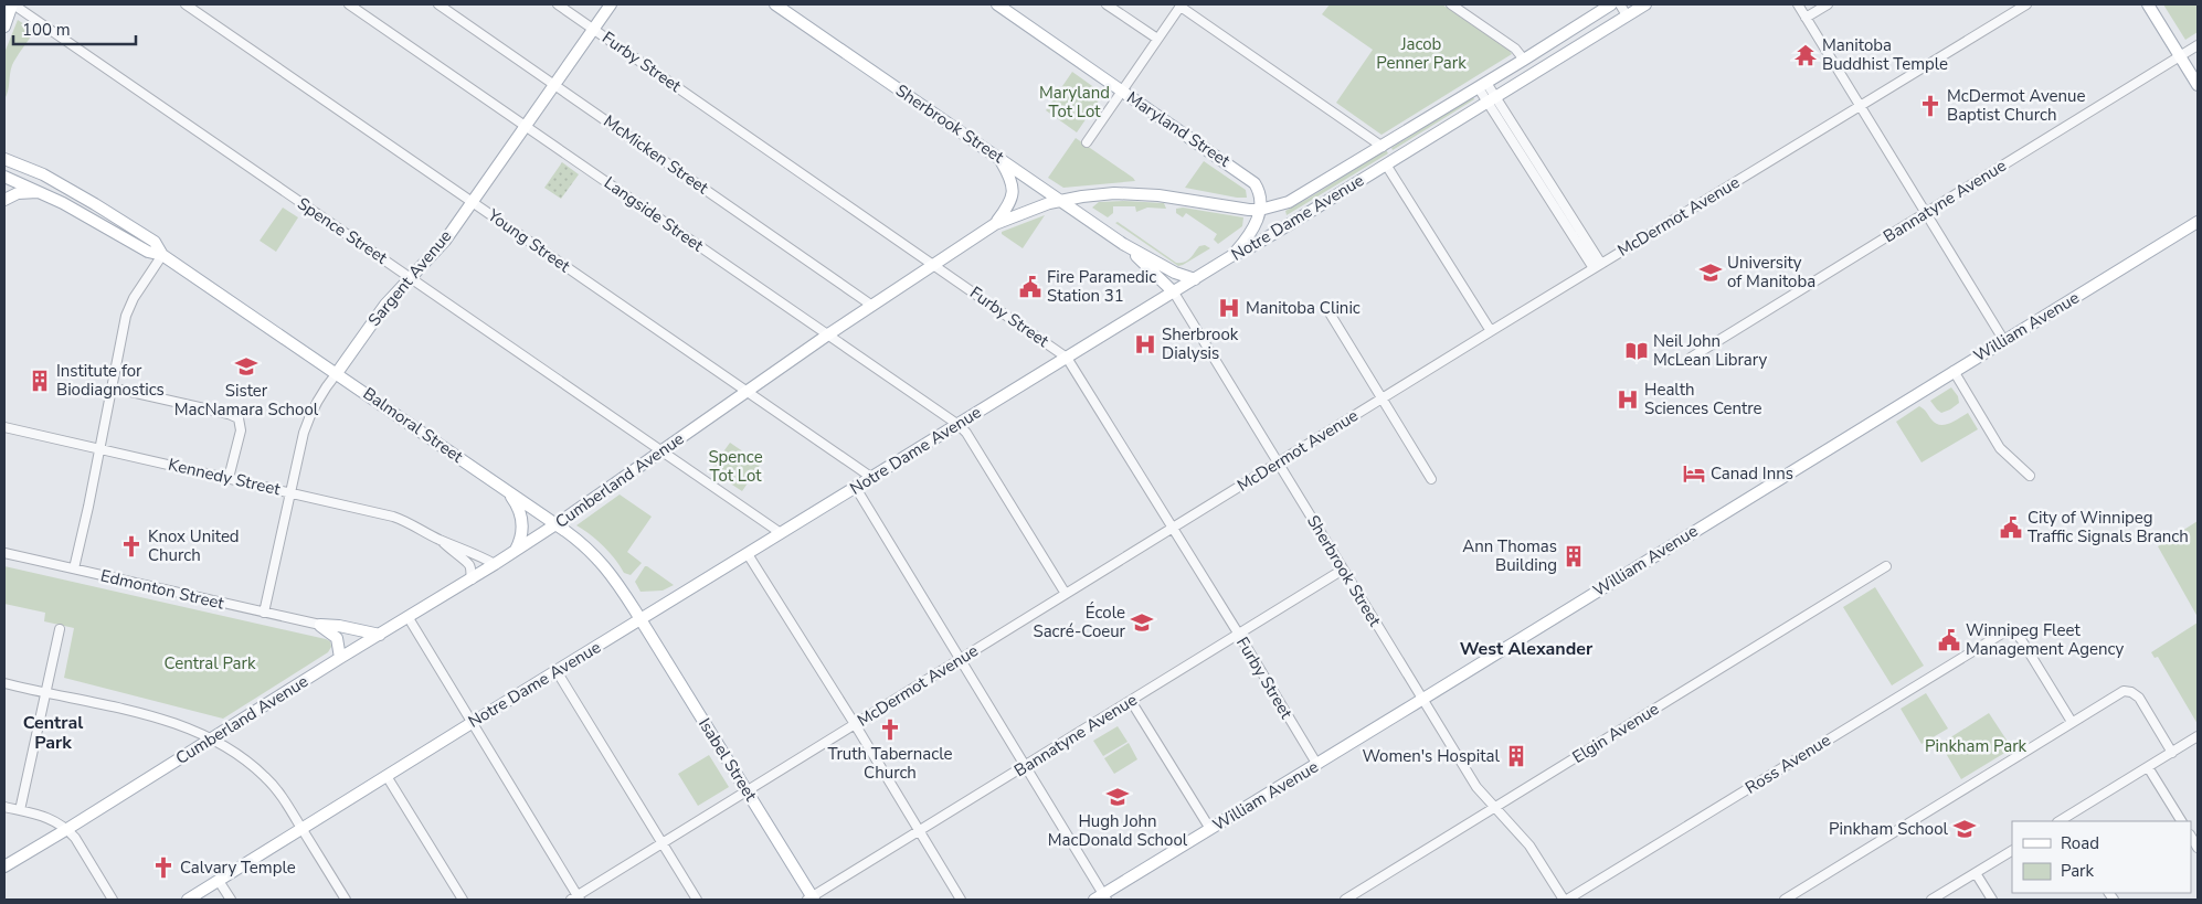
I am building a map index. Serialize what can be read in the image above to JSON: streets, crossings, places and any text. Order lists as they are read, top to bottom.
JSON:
{
  "streets": {
    "main road": [
      "Sherbrook Street",
      "Maryland Street",
      "Notre Dame Avenue",
      "Sargent Avenue",
      "William Avenue",
      "Balmoral Street",
      "Cumberland Avenue",
      "Isabel Street"
    ],
    "street": [
      "Furby Street",
      "McMicken Street",
      "Bannatyne Avenue",
      "Langside Street",
      "McDermot Avenue",
      "Spence Street",
      "Young Street",
      "Kennedy Street",
      "Edmonton Street",
      "Elgin Avenue",
      "Ross Avenue"
    ]
  },
  "crossings": [
    ["Furby Street", "Bannatyne Avenue"],
    ["Furby Street", "McDermot Avenue"],
    ["Furby Street", "Notre Dame Avenue"],
    ["Furby Street", "Sargent Avenue"],
    ["Furby Street", "William Avenue"],
    ["Furby Street", "Cumberland Avenue"],
    ["Sherbrook Street", "Bannatyne Avenue"],
    ["Sherbrook Street", "McDermot Avenue"],
    ["Sherbrook Street", "Notre Dame Avenue"],
    ["Sherbrook Street", "William Avenue"],
    ["Sherbrook Street", "Cumberland Avenue"],
    ["Sherbrook Street", "Elgin Avenue"],
    ["Sherbrook Street", "Ross Avenue"],
    ["Maryland Street", "Notre Dame Avenue"],
    ["Maryland Street", "Cumberland Avenue"],
    ["McMicken Street", "Sargent Avenue"],
    ["McMicken Street", "Cumberland Avenue"],
    ["Bannatyne Avenue", "Isabel Street"],
    ["Langside Street", "McDermot Avenue"],
    ["Langside Street", "Notre Dame Avenue"],
    ["Langside Street", "Sargent Avenue"],
    ["Langside Street", "Cumberland Avenue"],
    ["McDermot Avenue", "Isabel Street"],
    ["Notre Dame Avenue", "Spence Street"],
    ["Notre Dame Avenue", "Young Street"],
    ["Notre Dame Avenue", "Balmoral Street"],
    ["Notre Dame Avenue", "Cumberland Avenue"],
    ["Notre Dame Avenue", "Isabel Street"],
    ["Spence Street", "Sargent Avenue"],
    ["Spence Street", "Cumberland Avenue"],
    ["Young Street", "Sargent Avenue"],
    ["Young Street", "Cumberland Avenue"],
    ["Sargent Avenue", "Balmoral Street"],
    ["Sargent Avenue", "Kennedy Street"],
    ["Sargent Avenue", "Edmonton Street"],
    ["Balmoral Street", "Cumberland Avenue"],
    ["Balmoral Street", "Isabel Street"],
    ["Kennedy Street", "Cumberland Avenue"]
  ],
  "districts": ["West Alexander", "Central Park"],
  "parks": [
    "Jacob Penner Park",
    "Maryland Tot Lot",
    "Spence Tot Lot",
    "Central Park",
    "Pinkham Park"
  ],
  "places": {
    "temple": ["Manitoba Buddhist Temple"],
    "church": [
      "McDermot Avenue Baptist Church",
      "Knox United Church",
      "Truth Tabernacle Church",
      "Calvary Temple"
    ],
    "school or university": [
      "University of Manitoba",
      "Sister MacNamara School",
      "École Sacré-Coeur",
      "Hugh John MacDonald School",
      "Pinkham School"
    ],
    "public building": ["Fire Paramedic Station 31", "City of Winnipeg Traffic Signals Branch", "Winnipeg Fleet Management Agency"],
    "hospital": ["Manitoba Clinic", "Sherbrook Dialysis", "Health Sciences Centre"],
    "library": ["Neil John McLean Library"],
    "building": ["Institute for Biodiagnostics", "Ann Thomas Building", "Women's Hospital"],
    "hotel": ["Canad Inns"]
  },
  "legend": ["Road", "Park"],
  "scale_bar": "100 m"
}
